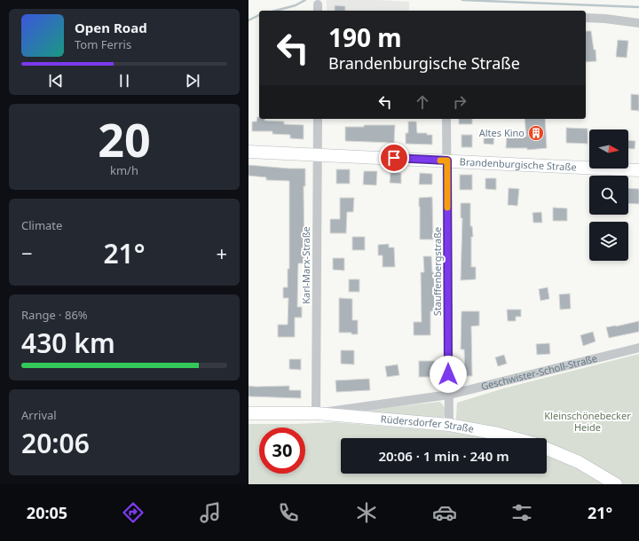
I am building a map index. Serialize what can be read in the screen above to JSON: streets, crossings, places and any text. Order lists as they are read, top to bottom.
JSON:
{
  "streets": {
    "street": [
      "Brandenburgische Straße",
      "Karl-Marx-Straße",
      "Stauffenbergstraße",
      "Geschwister-Scholl-Straße",
      "Rüdersdorfer Straße"
    ]
  },
  "crossings": [
    ["Brandenburgische Straße", "Karl-Marx-Straße"],
    ["Brandenburgische Straße", "Stauffenbergstraße"],
    ["Karl-Marx-Straße", "Geschwister-Scholl-Straße"],
    ["Karl-Marx-Straße", "Rüdersdorfer Straße"],
    ["Stauffenbergstraße", "Geschwister-Scholl-Straße"],
    ["Stauffenbergstraße", "Rüdersdorfer Straße"],
    ["Geschwister-Scholl-Straße", "Rüdersdorfer Straße"]
  ],
  "parks": ["Kleinschönebecker Heide"],
  "places": {
    "building": ["Altes Kino"]
  },
  "north": "right",
  "page": {
    "turn": ["190 m", "Brandenburgische Straße"],
    "song": ["Open Road", "Tom Ferris"],
    "tile": [
      ["20", "km/h"],
      "Climate",
      ["Range · 86%", "430 km"],
      ["Arrival", "20:06"]
    ],
    "heat": ["−", "21°", "+"],
    "limit": "30",
    "trip": "20:06 · 1 min · 240 m",
    "tabs": ["20:05", "21°"]
  }
}
